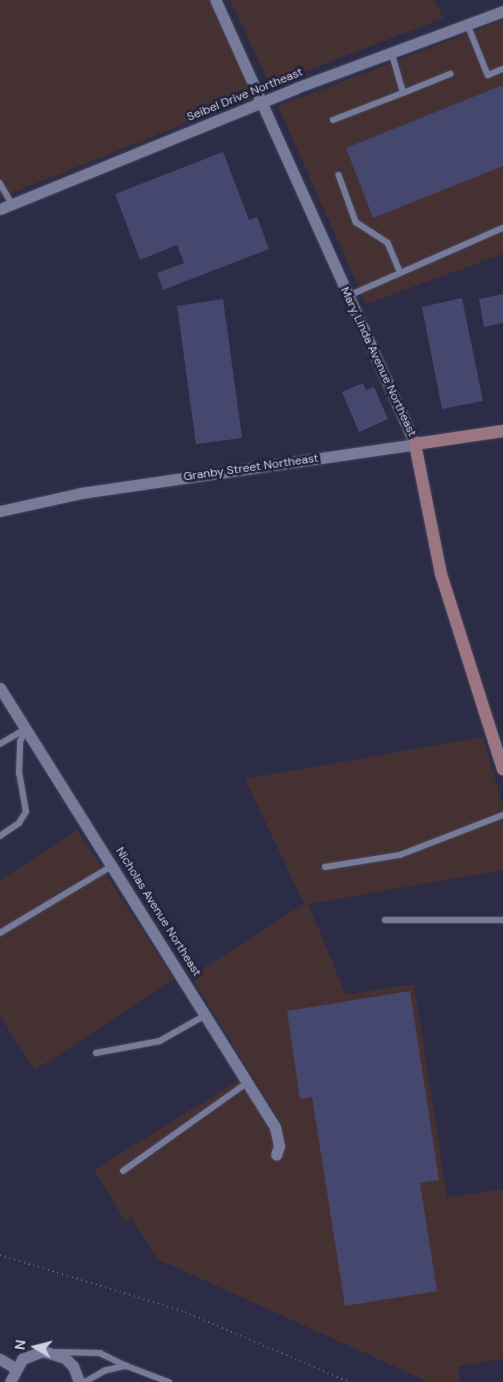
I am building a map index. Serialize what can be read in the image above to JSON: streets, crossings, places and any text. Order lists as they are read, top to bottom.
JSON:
{
  "streets": {
    "street": [
      "Seibel Drive Northeast",
      "Mary Linda Avenue Northeast",
      "Granby Street Northeast",
      "Nicholas Avenue Northeast"
    ]
  },
  "crossings": [
    ["Seibel Drive Northeast", "Mary Linda Avenue Northeast"],
    ["Mary Linda Avenue Northeast", "Granby Street Northeast"]
  ],
  "north": "left"
}
